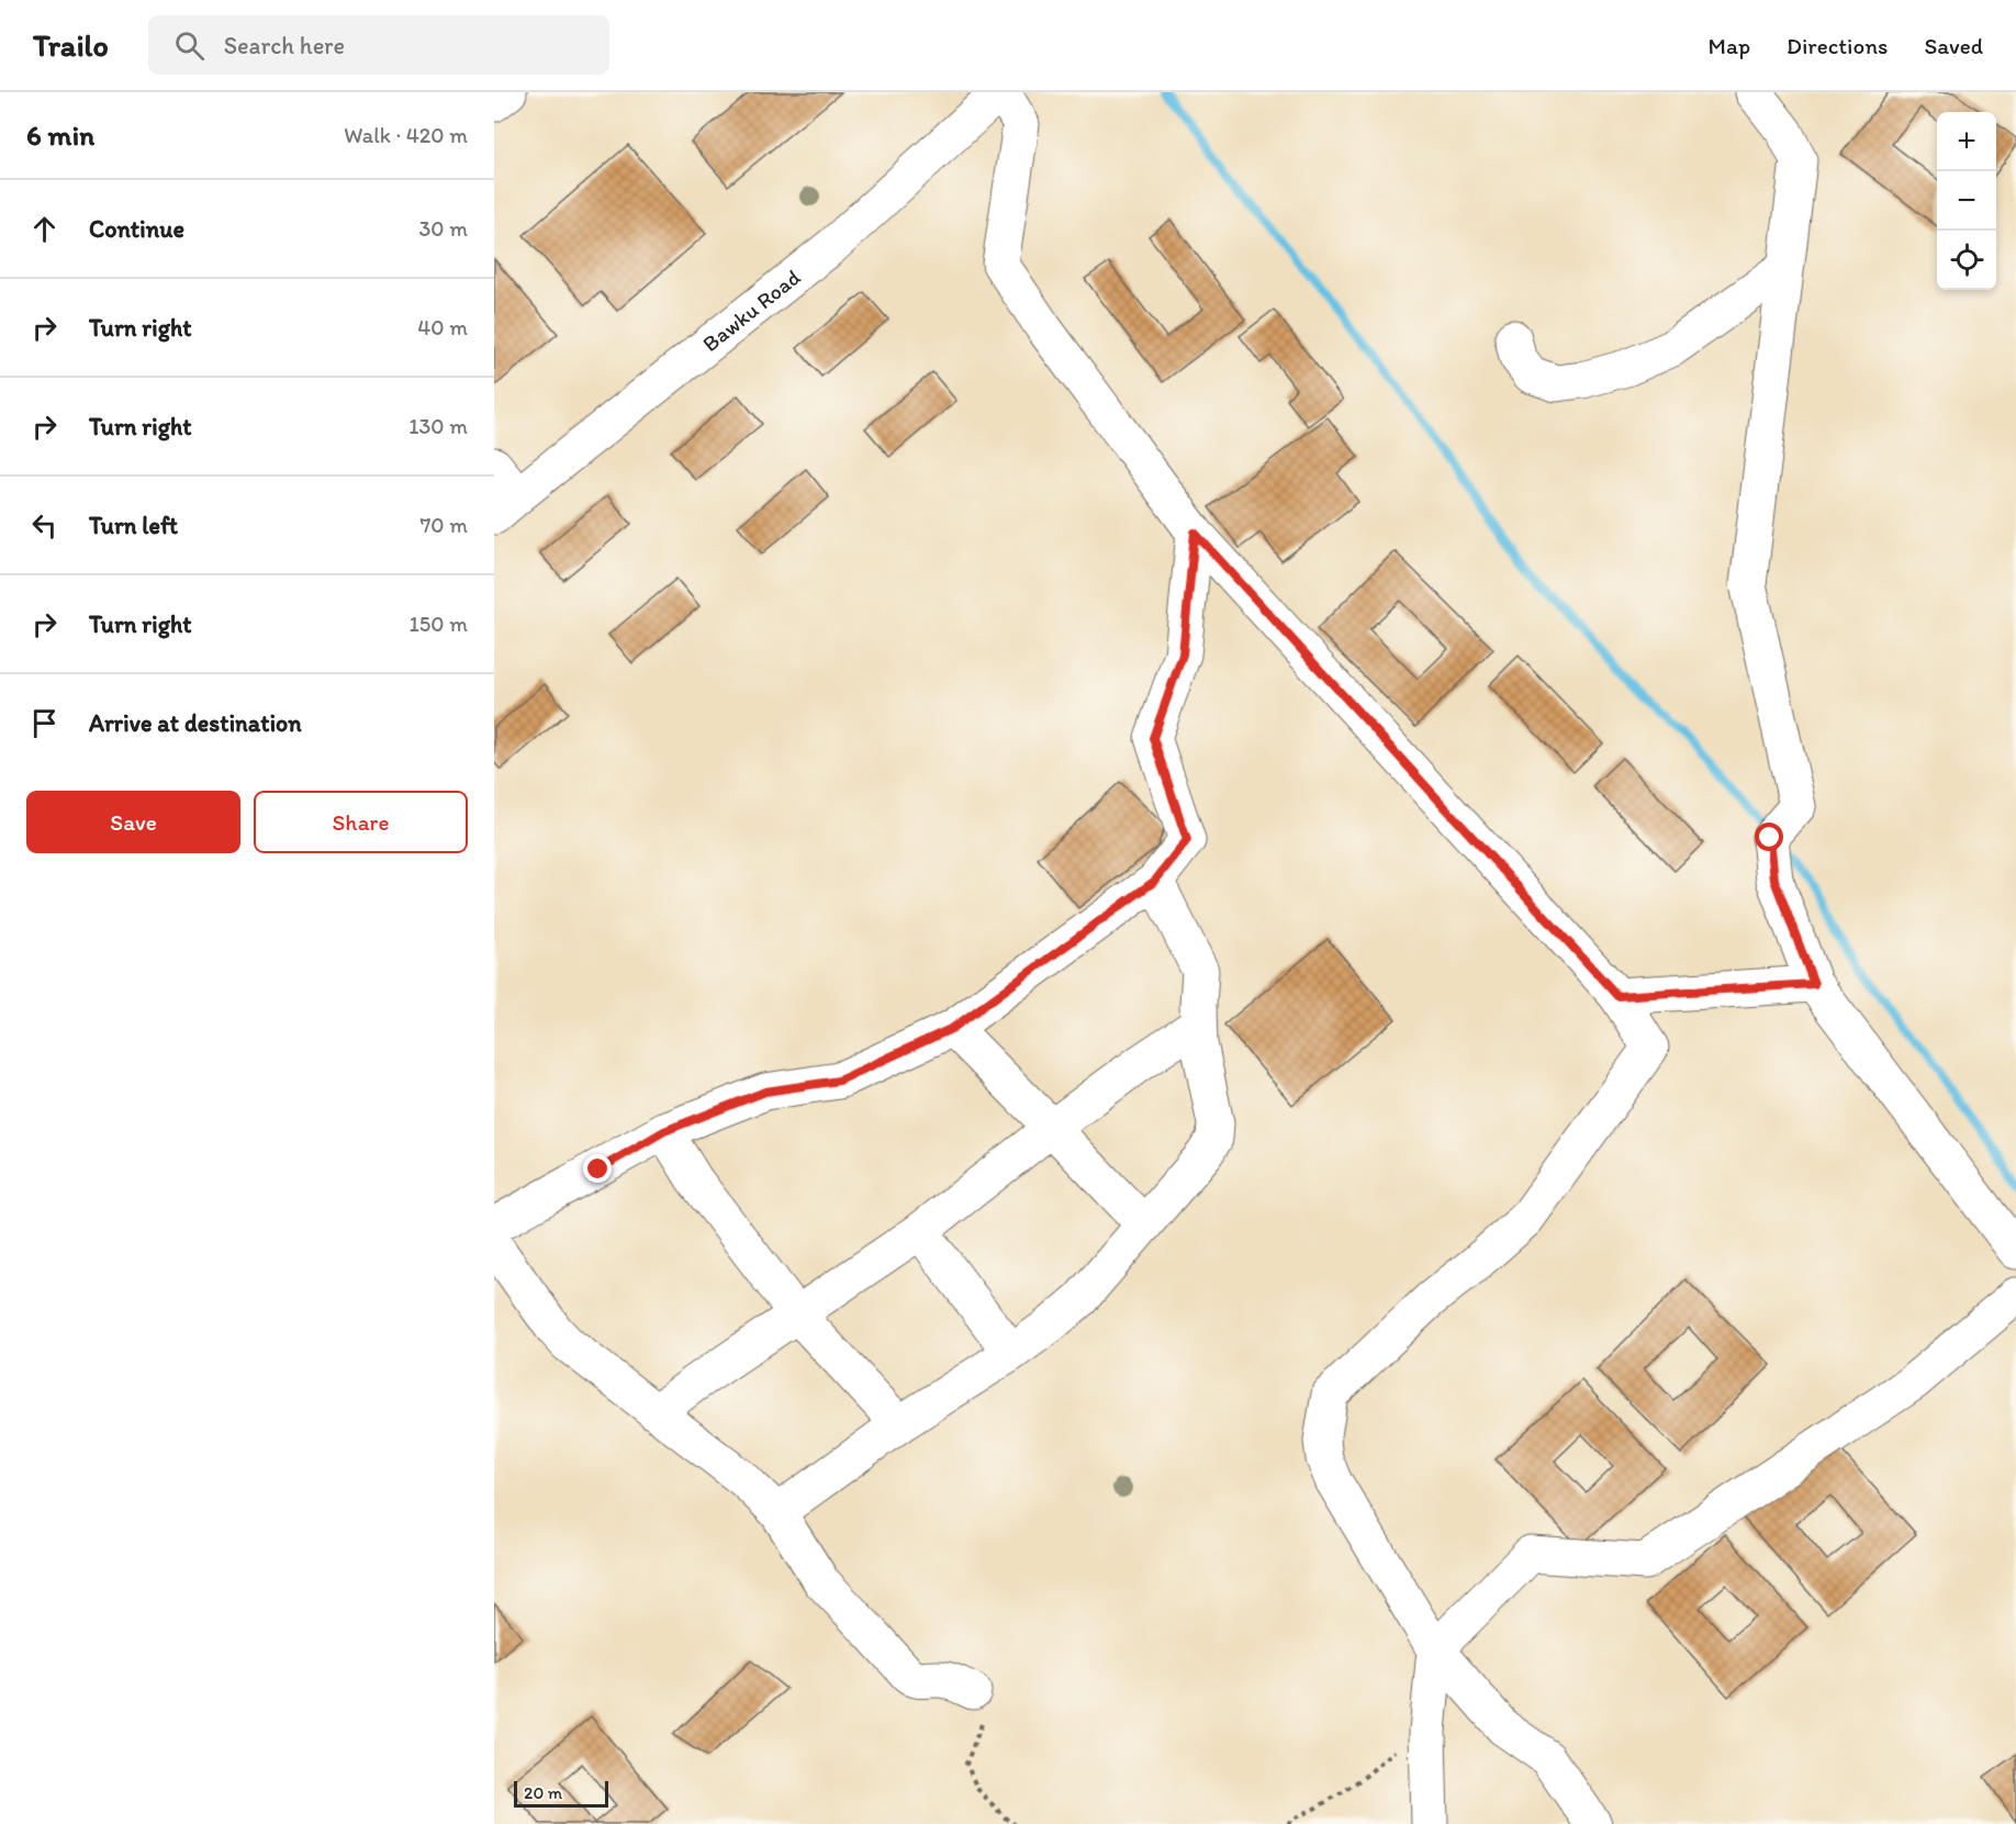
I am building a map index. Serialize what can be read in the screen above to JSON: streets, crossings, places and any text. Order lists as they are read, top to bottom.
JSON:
{
  "streets": {
    "main road": ["Bawku Road"]
  },
  "scale_bar": "20 m",
  "page": {
    "header": "Trailo",
    "search": "Search here",
    "nav": ["Map", "Directions", "Saved"],
    "heading": ["6 min", "Walk · 420 m"],
    "map_buttons": ["+", "−"],
    "list": [
      ["Continue", "30 m"],
      ["Turn right", "40 m"],
      ["Turn right", "130 m"],
      ["Turn left", "70 m"],
      ["Turn right", "150 m"],
      "Arrive at destination"
    ],
    "buttons": ["Save", "Share"],
    "scale": "20 m"
  }
}
